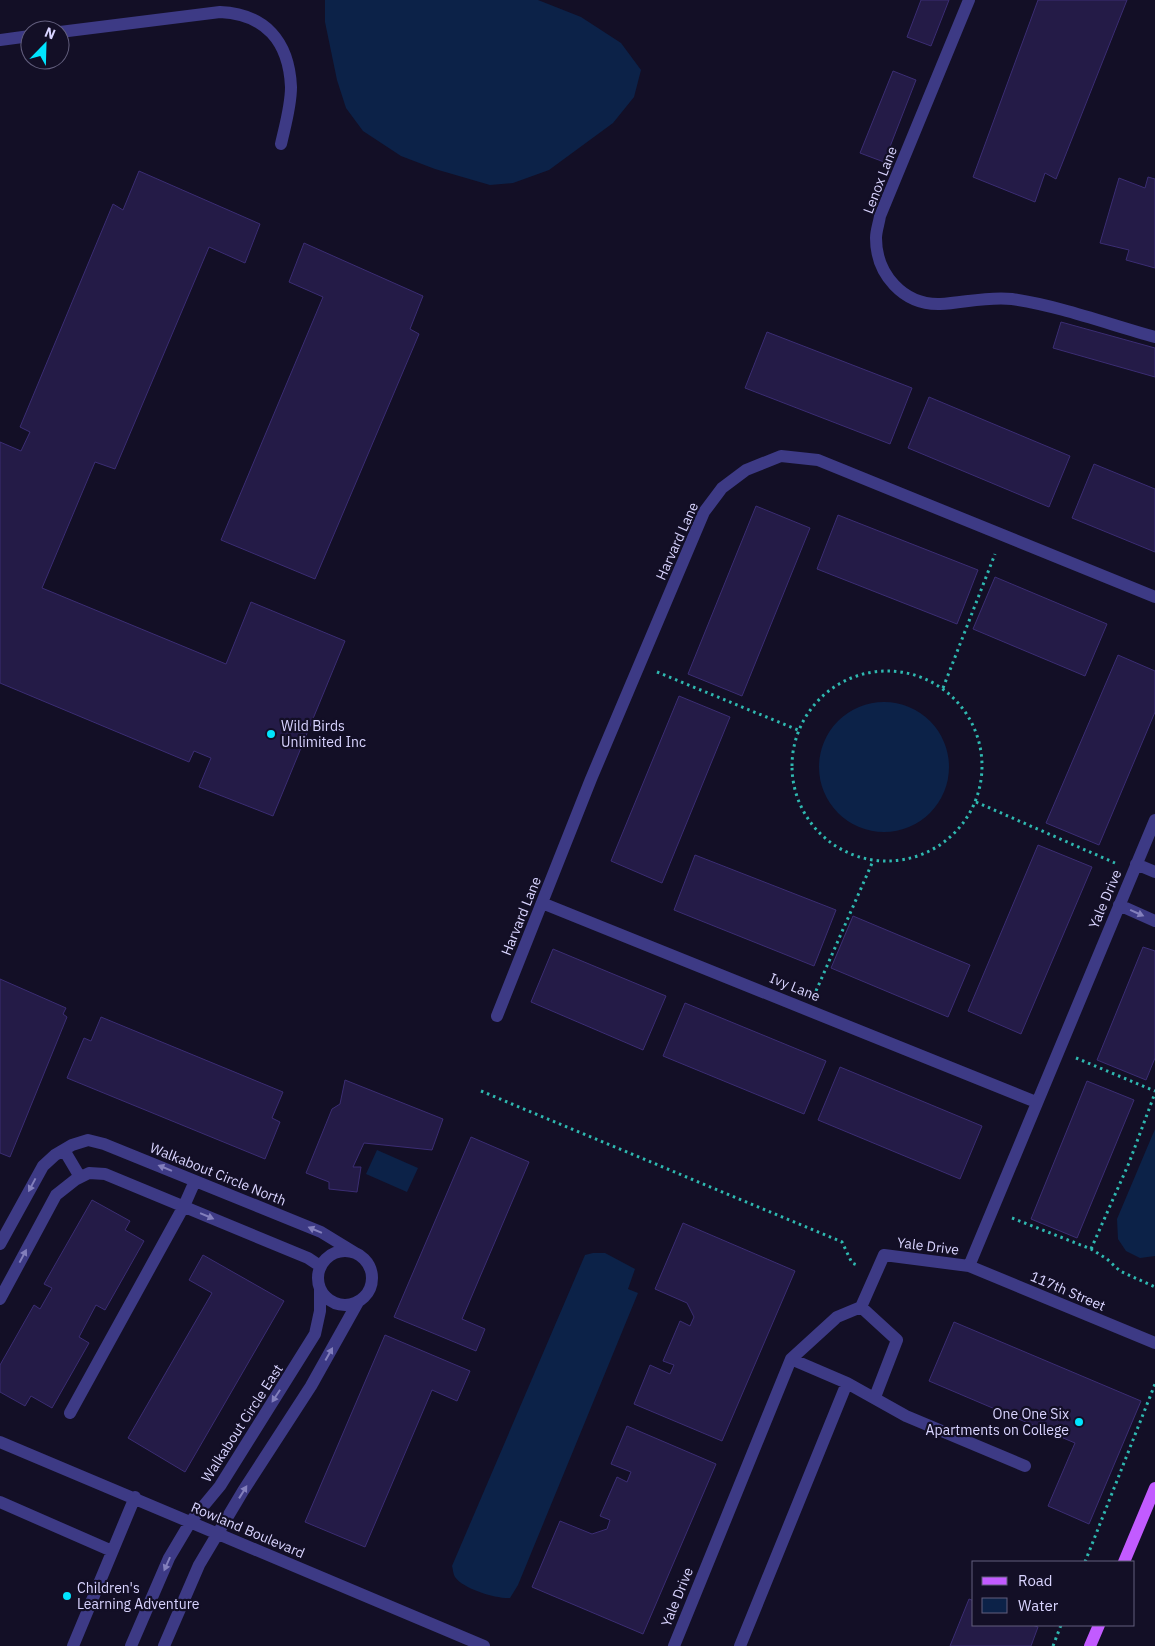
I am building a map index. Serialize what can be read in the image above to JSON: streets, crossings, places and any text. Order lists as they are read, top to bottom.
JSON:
{
  "streets": {
    "street": [
      "Lenox Lane",
      "Harvard Lane",
      "Yale Drive",
      "Ivy Lane",
      "Walkabout Circle North",
      "117th Street",
      "Walkabout Circle East",
      "Rowland Boulevard"
    ]
  },
  "crossings": [
    ["Harvard Lane", "Ivy Lane"],
    ["Yale Drive", "Ivy Lane"],
    ["Yale Drive", "117th Street"],
    ["Walkabout Circle North", "Walkabout Circle East"],
    ["Walkabout Circle East", "Rowland Boulevard"]
  ],
  "places": ["Wild Birds Unlimited Inc", "One One Six Apartments on College", "Children's Learning Adventure"],
  "legend": ["Road", "Water"],
  "north": "top right"
}
